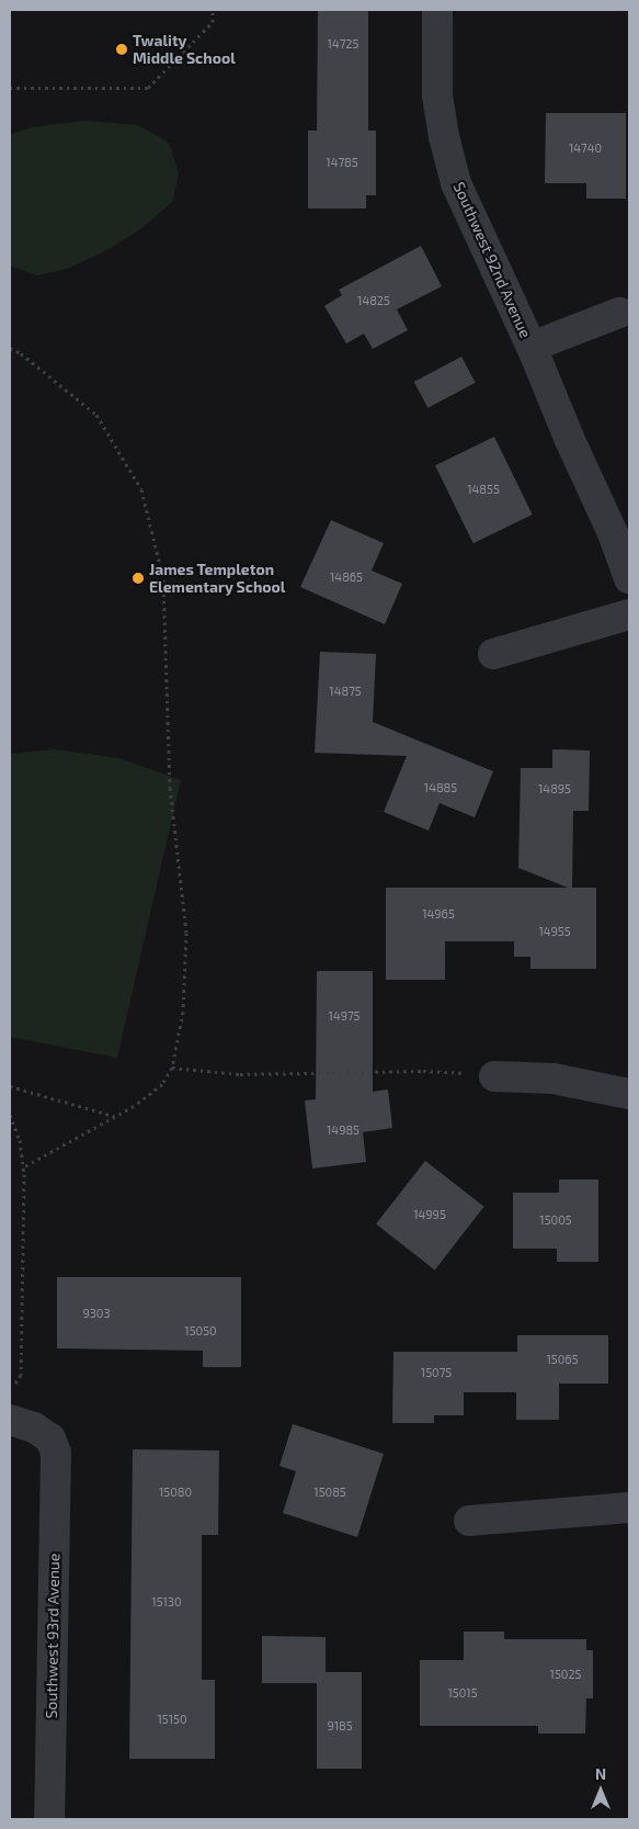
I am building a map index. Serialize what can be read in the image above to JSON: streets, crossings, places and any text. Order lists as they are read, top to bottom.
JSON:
{
  "streets": {
    "street": ["Southwest 92nd Avenue", "Southwest 93rd Avenue"]
  },
  "places": ["Twality Middle School", "James Templeton Elementary School"],
  "house_numbers": [
    "14725",
    "14740",
    "14785",
    "14825",
    "14855",
    "14865",
    "14875",
    "14885",
    "14895",
    "14965",
    "14955",
    "14975",
    "14985",
    "14995",
    "15005",
    "9303",
    "15050",
    "15065",
    "15075",
    "15080",
    "15085",
    "15130",
    "15025",
    "15015",
    "15150",
    "9185"
  ],
  "north": "top"
}
